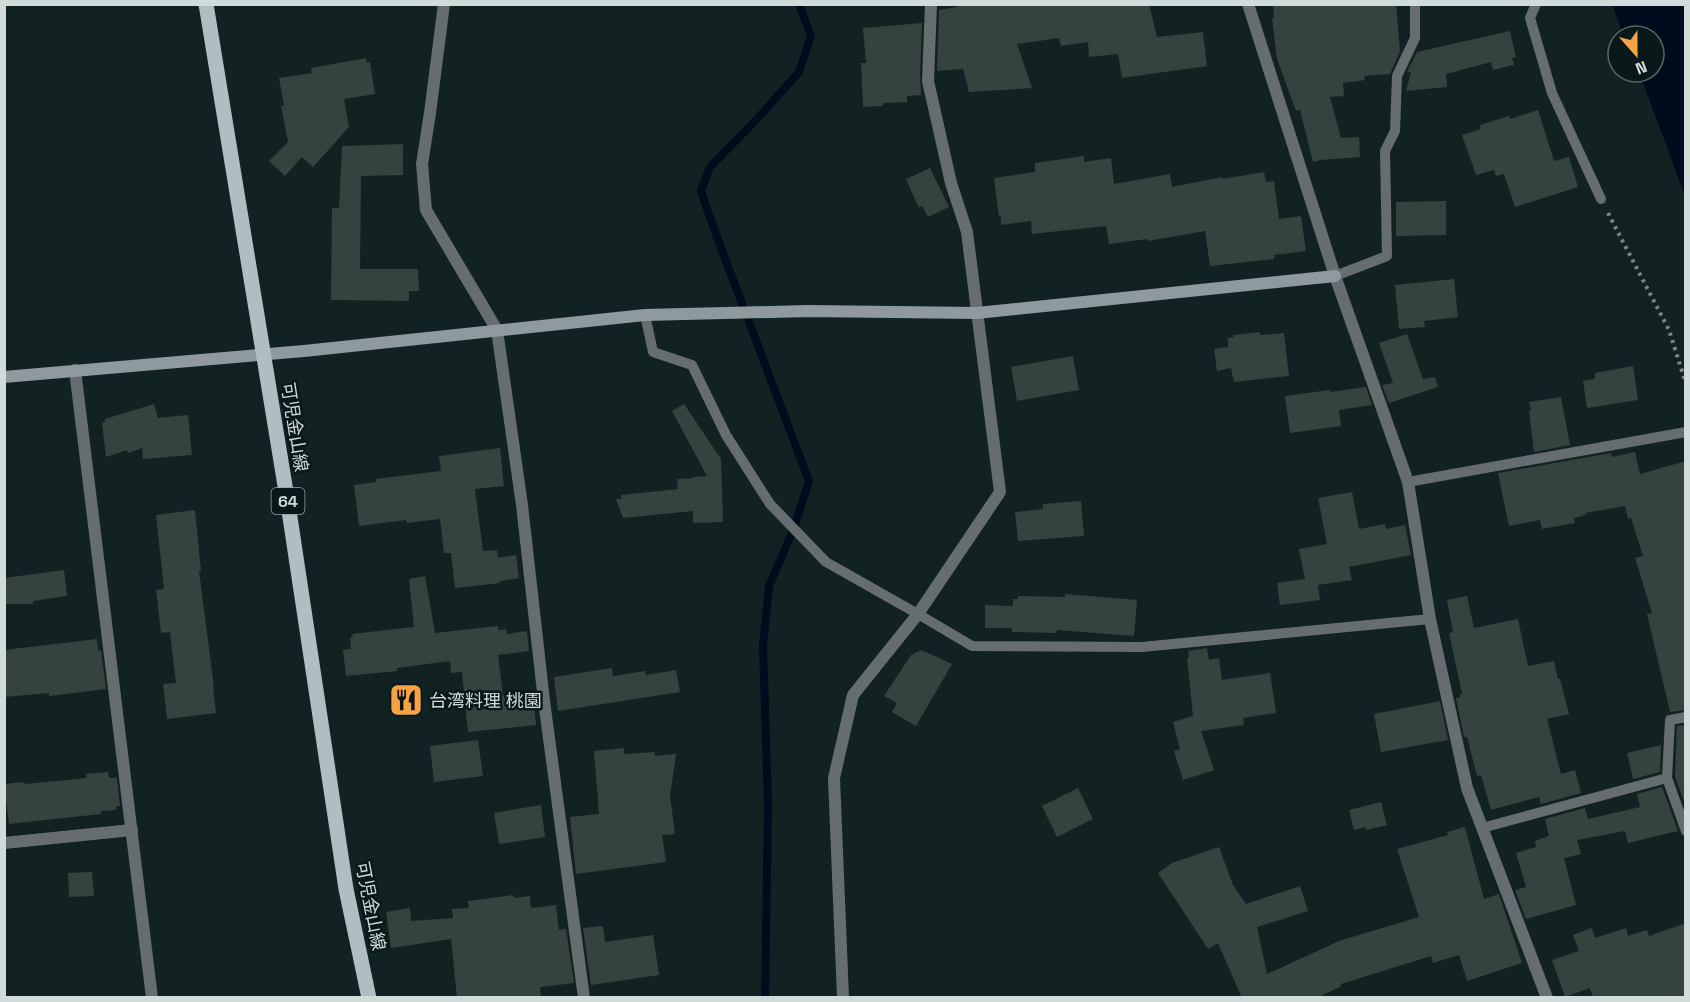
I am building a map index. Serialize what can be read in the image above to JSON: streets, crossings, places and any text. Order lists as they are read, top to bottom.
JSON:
{
  "streets": {
    "main road": ["可児金山線", "64"]
  },
  "places": {
    "restaurant": ["台湾料理 桃園"]
  },
  "north": "bottom"
}
